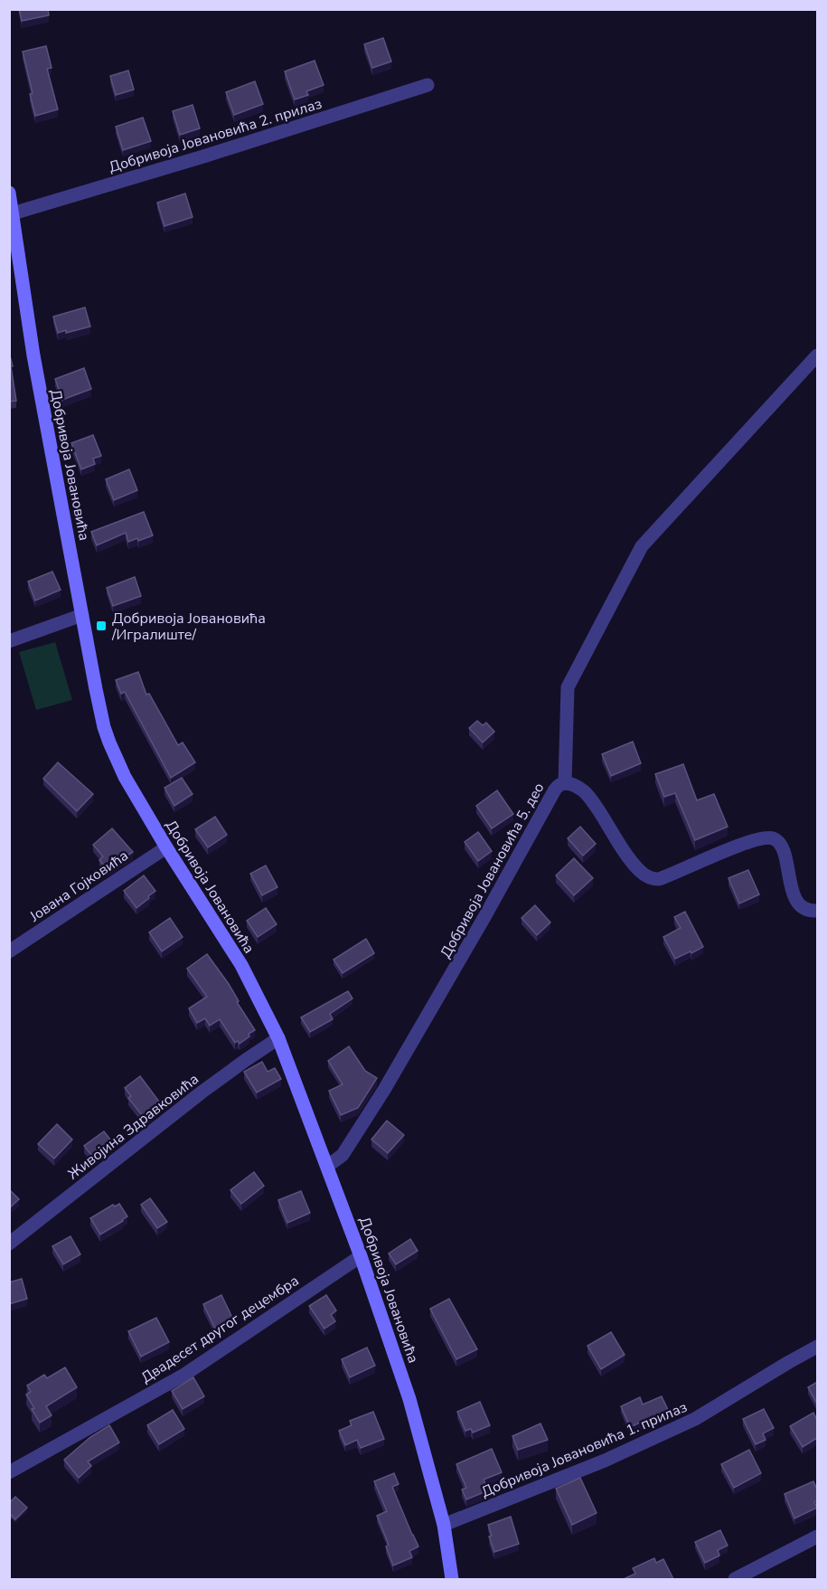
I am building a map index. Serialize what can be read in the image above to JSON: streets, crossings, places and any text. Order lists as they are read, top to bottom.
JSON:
{
  "streets": {
    "street": [
      "Добривоја Јовановића 2. прилаз",
      "Добривоја Јовановића",
      "Добривоја Јовановића 5. део",
      "Јована Гојковића",
      "Живојина Здравковића",
      "Двадесет другог децембра",
      "Добривоја Јовановића 1. прилаз"
    ]
  },
  "crossings": [
    ["Добривоја Јовановића 2. прилаз", "Добривоја Јовановића"],
    ["Добривоја Јовановића", "Добривоја Јовановића 5. део"],
    ["Добривоја Јовановића", "Јована Гојковића"],
    ["Добривоја Јовановића", "Живојина Здравковића"],
    ["Добривоја Јовановића", "Двадесет другог децембра"],
    ["Добривоја Јовановића", "Добривоја Јовановића 1. прилаз"]
  ],
  "places": {
    "transit": ["Добривоја Јовановића /Игралиште/"]
  }
}
